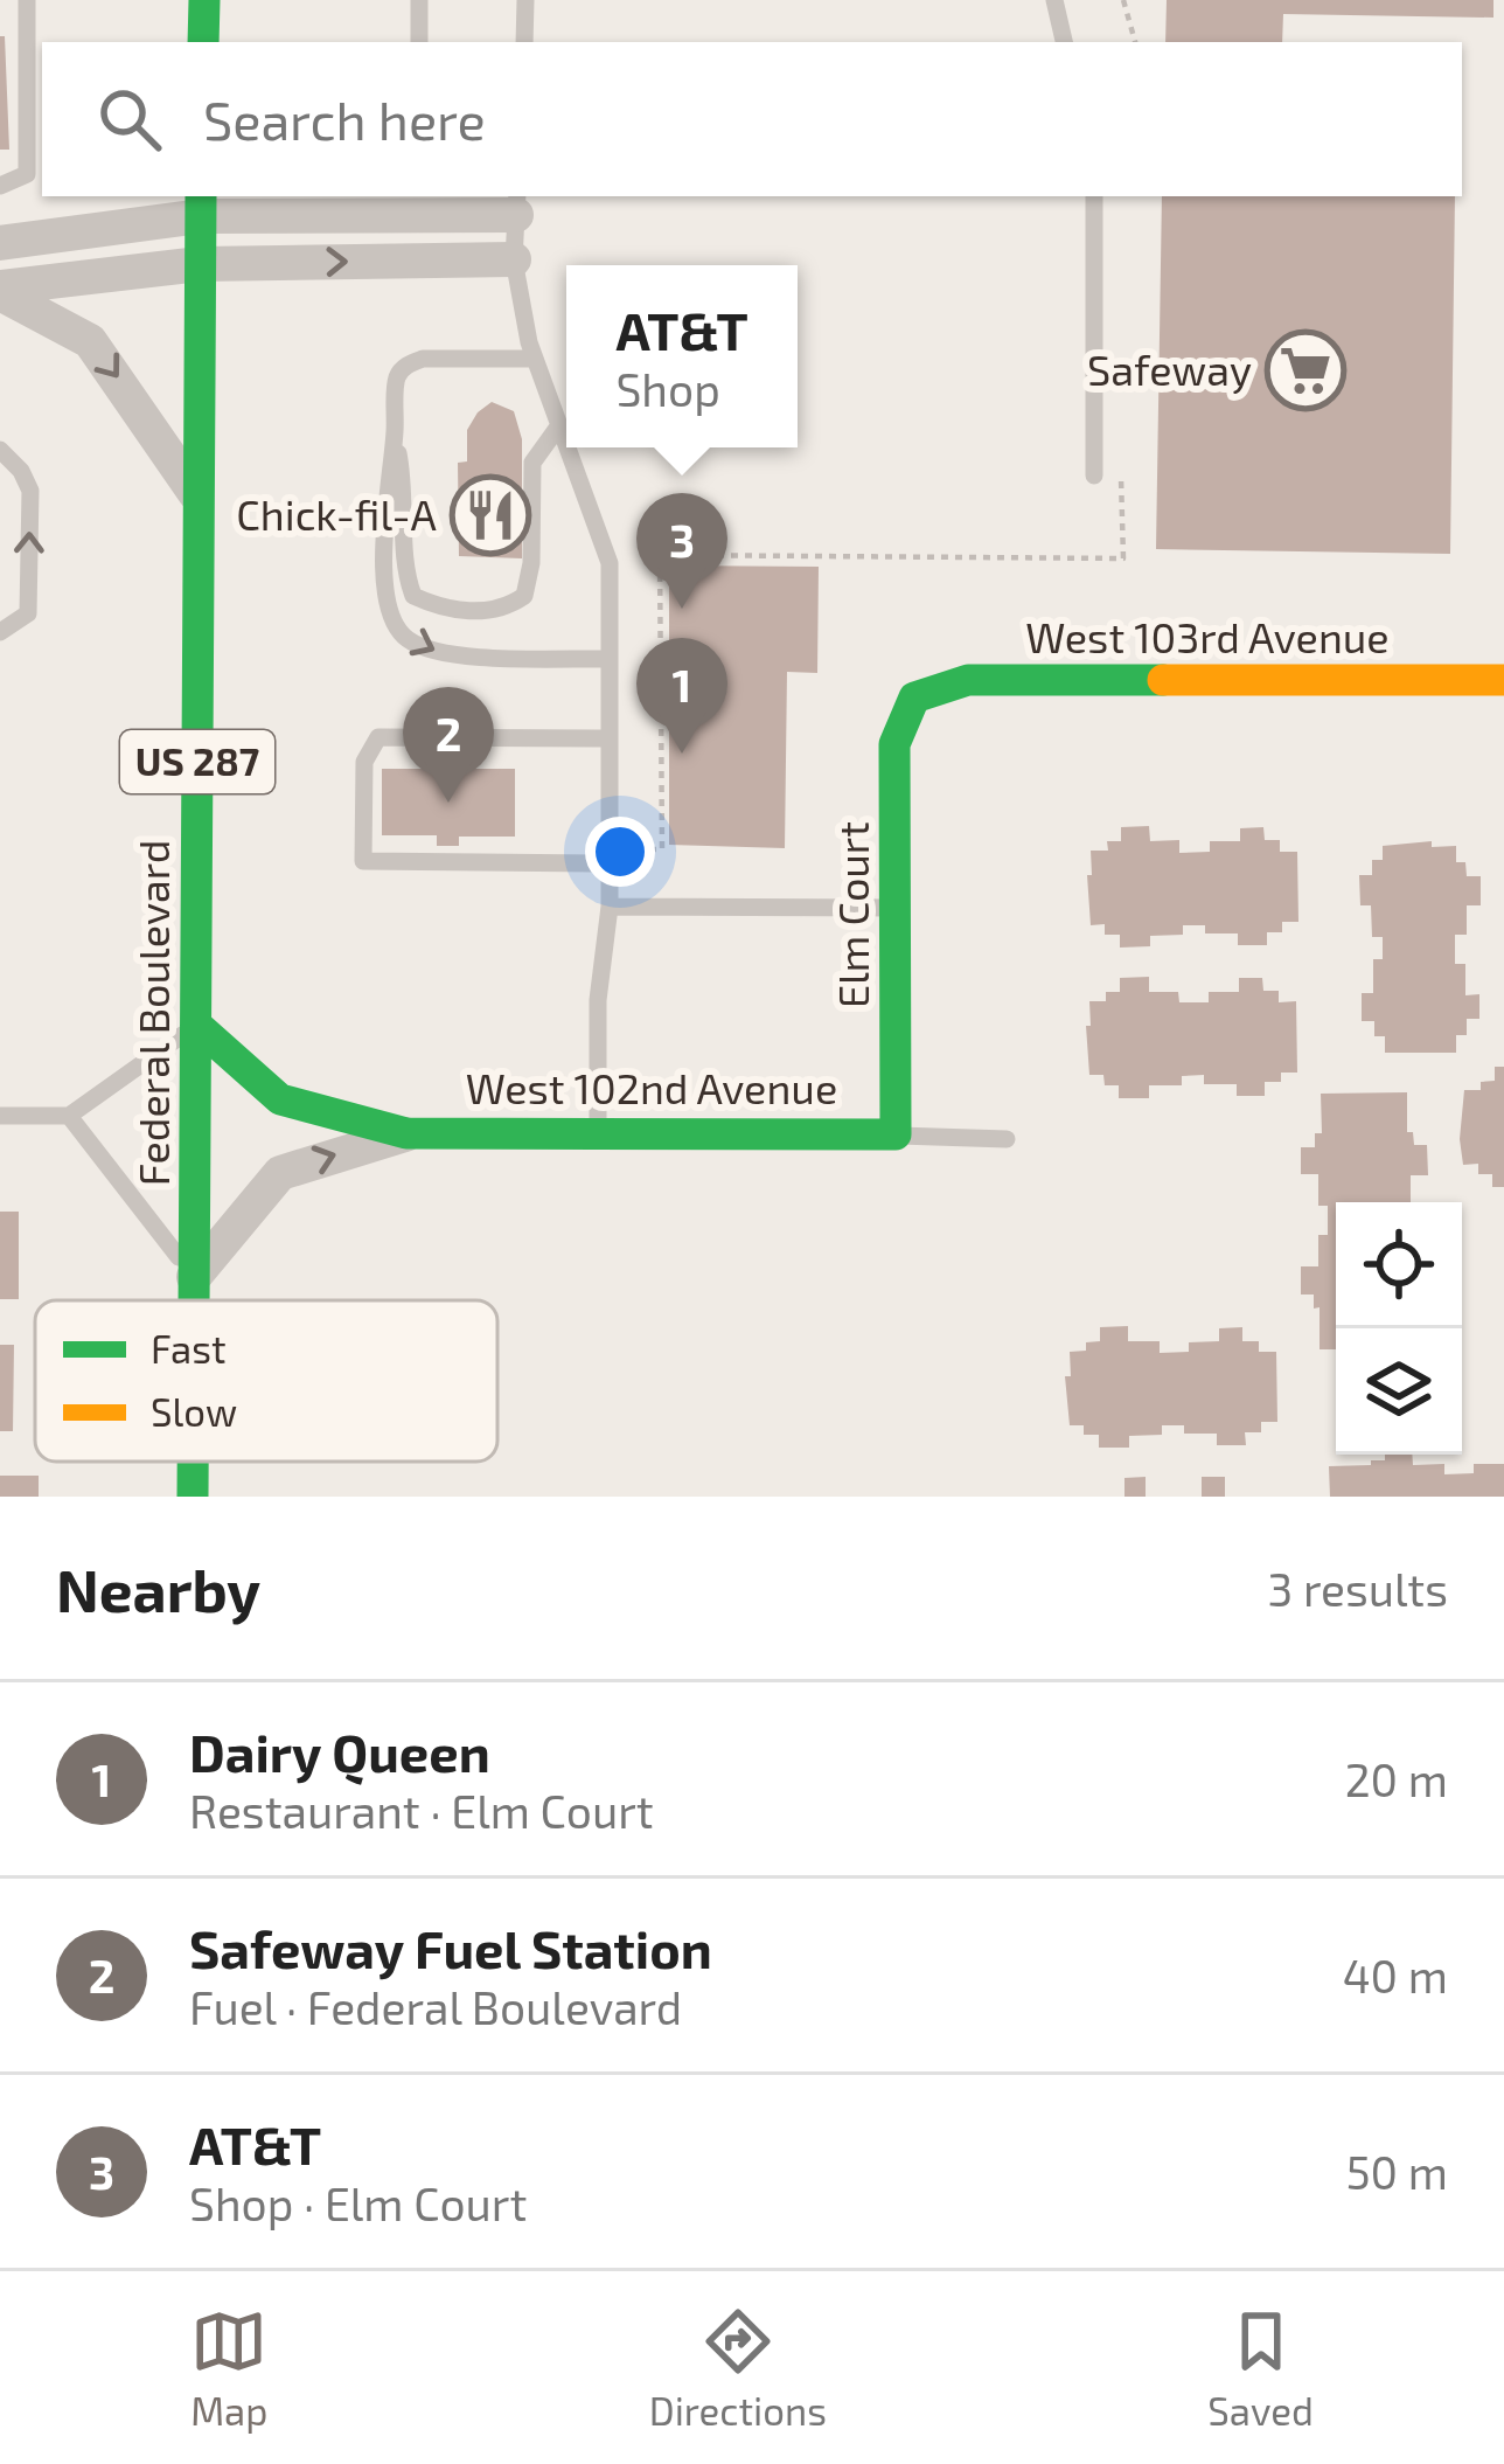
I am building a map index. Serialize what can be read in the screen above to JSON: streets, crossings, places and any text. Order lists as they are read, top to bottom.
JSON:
{
  "streets": {
    "street": [
      "West 103rd Avenue",
      "US 287",
      "Elm Court",
      "Federal Boulevard",
      "West 102nd Avenue"
    ]
  },
  "crossings": [
    ["West 103rd Avenue", "Elm Court"],
    ["Elm Court", "West 102nd Avenue"],
    ["Federal Boulevard", "West 102nd Avenue"]
  ],
  "places": {
    "supermarket": ["Safeway"],
    "restaurant": ["Chick-fil-A"]
  },
  "legend": ["Fast", "Slow"],
  "page": {
    "search": "Search here",
    "popup": ["AT&T", "Shop"],
    "pins": ["3", "1", "2"],
    "heading": ["Nearby", "3 results"],
    "list": [
      {
        "mark": "1",
        "name": "Dairy Queen",
        "note": "Restaurant · Elm Court",
        "value": "20 m"
      },
      {
        "mark": "2",
        "name": "Safeway Fuel Station",
        "note": "Fuel · Federal Boulevard",
        "value": "40 m"
      },
      {
        "mark": "3",
        "name": "AT&T",
        "note": "Shop · Elm Court",
        "value": "50 m"
      }
    ],
    "nav": ["Map", "Directions", "Saved"]
  }
}
